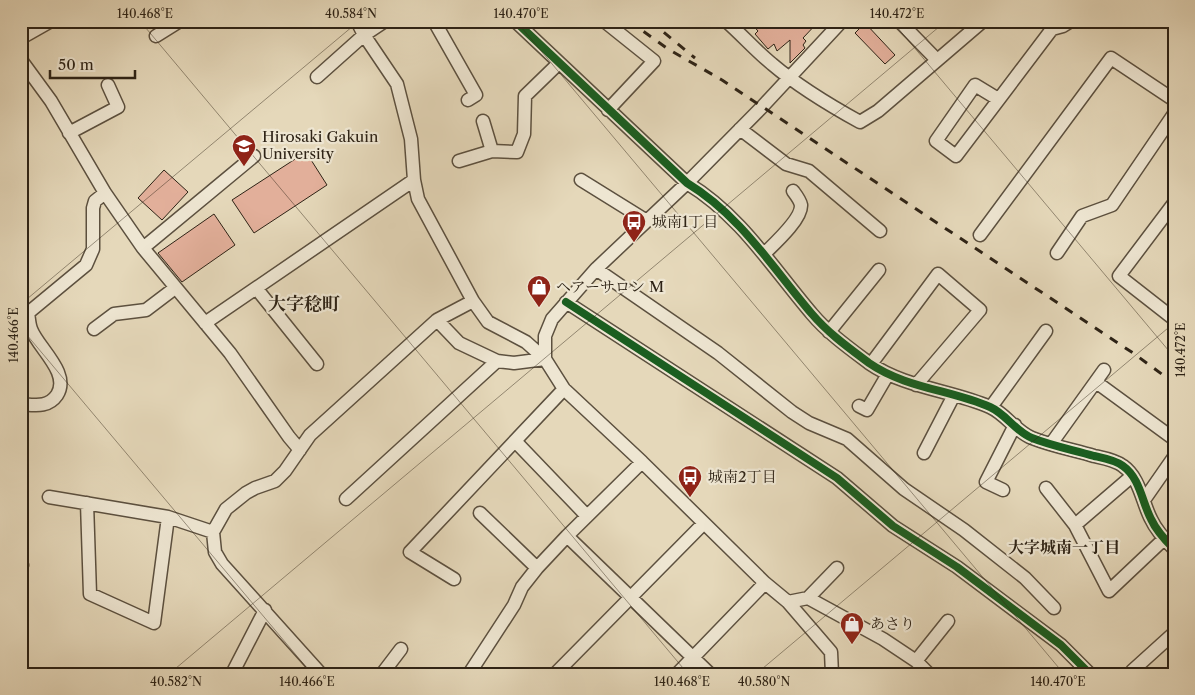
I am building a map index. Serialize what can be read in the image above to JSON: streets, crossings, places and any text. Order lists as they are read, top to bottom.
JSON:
{
  "districts": ["大字稔町", "大字城南一丁目"],
  "places": {
    "school or university": ["Hirosaki Gakuin University"],
    "bus stop": ["城南1丁目", "城南2丁目"],
    "shop": ["ヘアーサロン M", "あさり"]
  },
  "scale_bar": "50 m",
  "coordinates": [
    "140.468°E",
    "40.584°N",
    "140.470°E",
    "140.472°E",
    "140.466°E",
    "40.582°N",
    "40.580°N"
  ]
}
